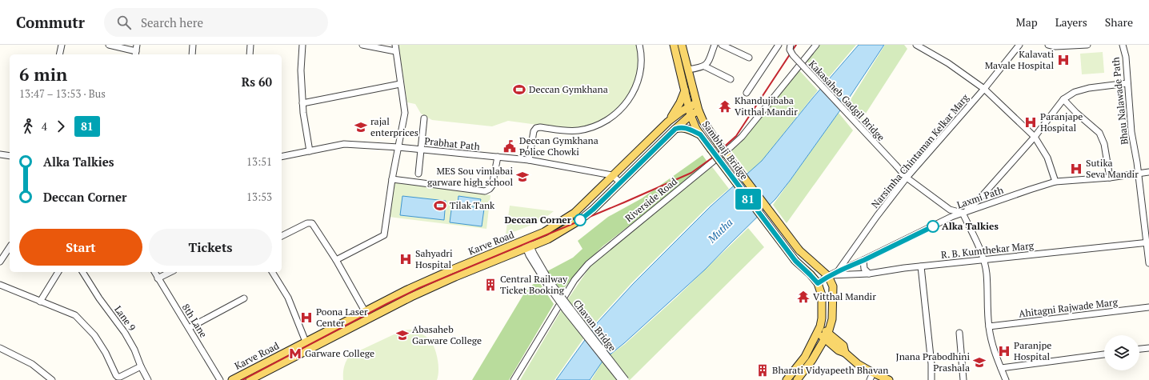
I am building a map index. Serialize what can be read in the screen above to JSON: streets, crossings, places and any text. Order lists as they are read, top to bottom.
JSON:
{
  "streets": {
    "main road": ["Sambhaji Bridge", "Karve Road"],
    "street": [
      "Kakasaheb Gadgil Bridge",
      "Bhau Nalawade Path",
      "Prabhat Path",
      "Narsimha Chintaman Kelkar Marg",
      "Laxmi Path",
      "Riverside Road",
      "R. B. Kumthekar Marg",
      "Ahitagni Rajwade Marg",
      "Lane 9",
      "8th Lane",
      "Chavan Bridge"
    ]
  },
  "crossings": [
    ["Kakasaheb Gadgil Bridge", "Narsimha Chintaman Kelkar Marg"],
    ["Kakasaheb Gadgil Bridge", "Laxmi Path"],
    ["Bhau Nalawade Path", "Laxmi Path"],
    ["Bhau Nalawade Path", "R. B. Kumthekar Marg"],
    ["Prabhat Path", "Karve Road"],
    ["Sambhaji Bridge", "Laxmi Path"],
    ["Sambhaji Bridge", "Karve Road"],
    ["Sambhaji Bridge", "R. B. Kumthekar Marg"],
    ["Narsimha Chintaman Kelkar Marg", "Laxmi Path"],
    ["Laxmi Path", "R. B. Kumthekar Marg"]
  ],
  "water": ["Mutha"],
  "places": {
    "hospital": [
      "Kalavati Mavale Hospital",
      "Paranjape Hospital",
      "Sutika Seva Mandir",
      "Sahyadri Hospital",
      "Poona Laser Center",
      "Paranjpe Hospital"
    ],
    "sports": ["Deccan Gymkhana", "Tilak Tank"],
    "temple": ["Khandujibaba Vitthal Mandir", "Vitthal Mandir"],
    "school or university": [
      "rajal enterprices",
      "MES Sou vimlabai garware high school",
      "Abasaheb Garware College",
      "Jnana Prabodhini Prashala"
    ],
    "public building": ["Deccan Gymkhana Police Chowki"],
    "other": ["Deccan Corner", "Alka Talkies"],
    "building": ["Central Railway Ticket Booking", "Bharati Vidyapeeth Bhavan"],
    "metro station": ["Garware College"]
  },
  "lines": ["bus line 81"],
  "page": {
    "header": "Commutr",
    "search": "Search here",
    "nav": ["Map", "Layers", "Share"],
    "on_map": "81",
    "heading": ["6 min", "13:47 – 13:53 · Bus", "Rs 60"],
    "legs": ["4", "81"],
    "list": [
      {
        "name": "Alka Talkies",
        "value": "13:51"
      },
      {
        "name": "Deccan Corner",
        "value": "13:53"
      }
    ],
    "buttons": ["Start", "Tickets"]
  }
}
